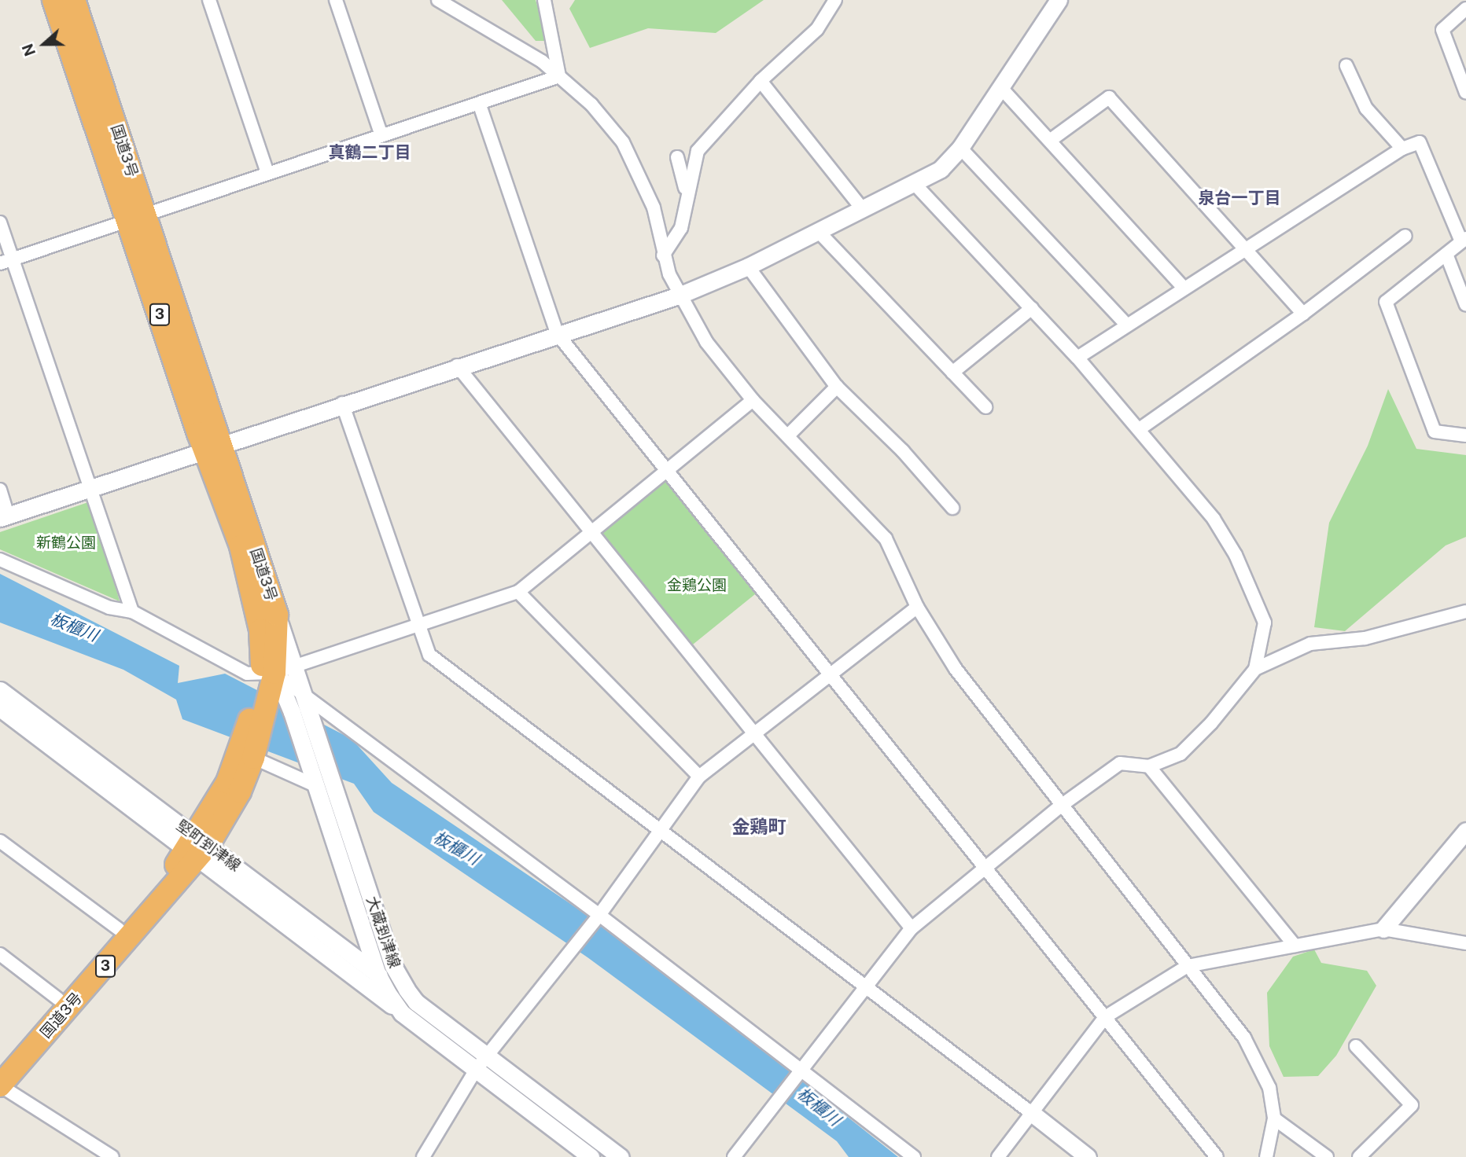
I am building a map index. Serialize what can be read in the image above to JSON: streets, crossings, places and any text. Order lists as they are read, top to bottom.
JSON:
{
  "streets": {
    "highway": ["国道3号", "3"],
    "main road": ["堅町到津線", "大蔵到津線"]
  },
  "crossings": [
    ["国道3号", "堅町到津線"],
    ["国道3号", "大蔵到津線"],
    ["堅町到津線", "大蔵到津線"]
  ],
  "districts": ["真鶴二丁目", "泉台一丁目", "金鶏町"],
  "water": ["板櫃川"],
  "parks": ["新鶴公園", "金鶏公園"],
  "north": "left"
}
